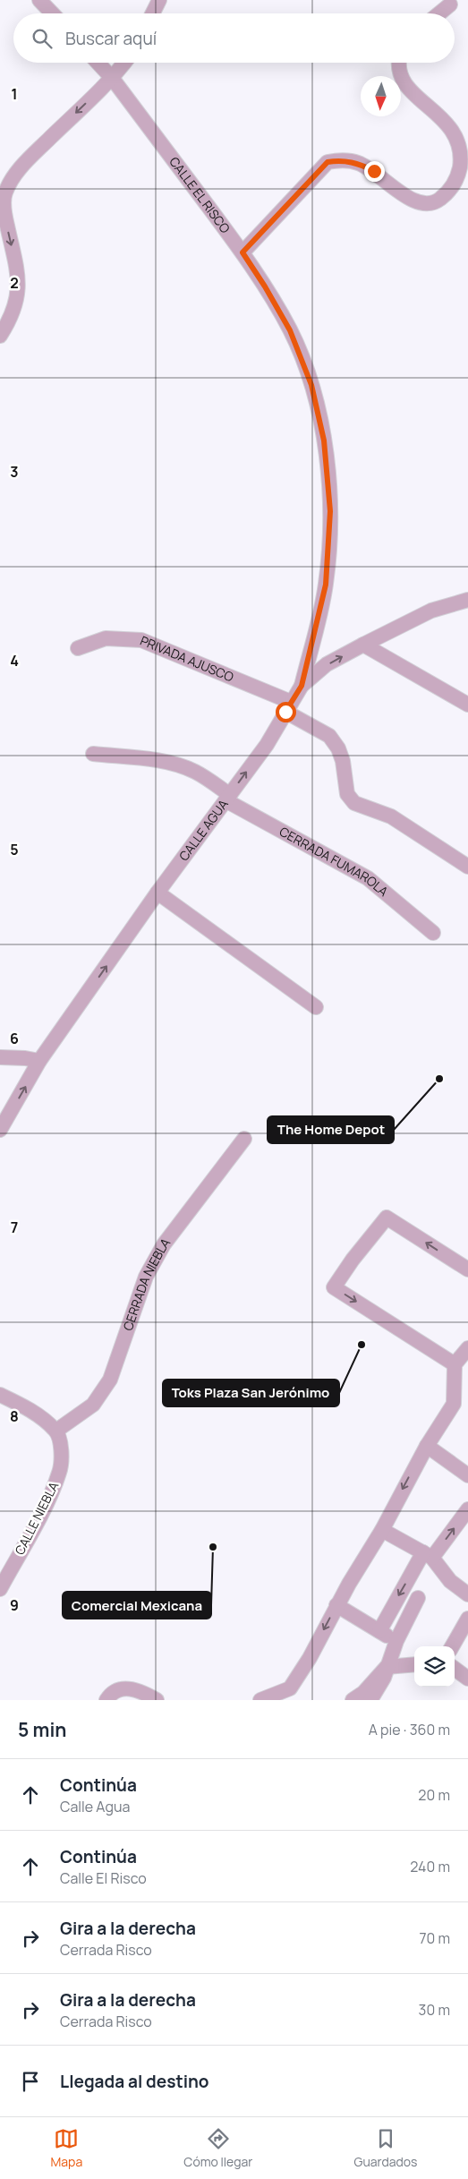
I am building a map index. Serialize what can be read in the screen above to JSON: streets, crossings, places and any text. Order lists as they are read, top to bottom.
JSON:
{
  "streets": {
    "street": [
      "CALLE EL RISCO",
      "PRIVADA AJUSCO",
      "CALLE AGUA",
      "CERRADA FUMAROLA",
      "CERRADA NIEBLA",
      "CALLE NIEBLA"
    ]
  },
  "crossings": [
    ["CALLE EL RISCO", "CALLE AGUA"],
    ["PRIVADA AJUSCO", "CALLE AGUA"],
    ["CALLE AGUA", "CERRADA FUMAROLA"],
    ["CERRADA NIEBLA", "CALLE NIEBLA"]
  ],
  "one_way": ["CALLE AGUA"],
  "places": ["The Home Depot", "Toks Plaza San Jerónimo", "Comercial Mexicana"],
  "north": "bottom",
  "page": {
    "search": "Buscar aquí",
    "heading": ["5 min", "A pie · 360 m"],
    "list": [
      ["Continúa", "Calle Agua", "20 m"],
      ["Continúa", "Calle El Risco", "240 m"],
      ["Gira a la derecha", "Cerrada Risco", "70 m"],
      ["Gira a la derecha", "Cerrada Risco", "30 m"],
      "Llegada al destino"
    ],
    "nav": ["Mapa", "Cómo llegar", "Guardados"]
  },
  "grid": {
    "rows": [
      "1",
      "2",
      "3",
      "4",
      "5",
      "6",
      "7",
      "8",
      "9"
    ]
  }
}
